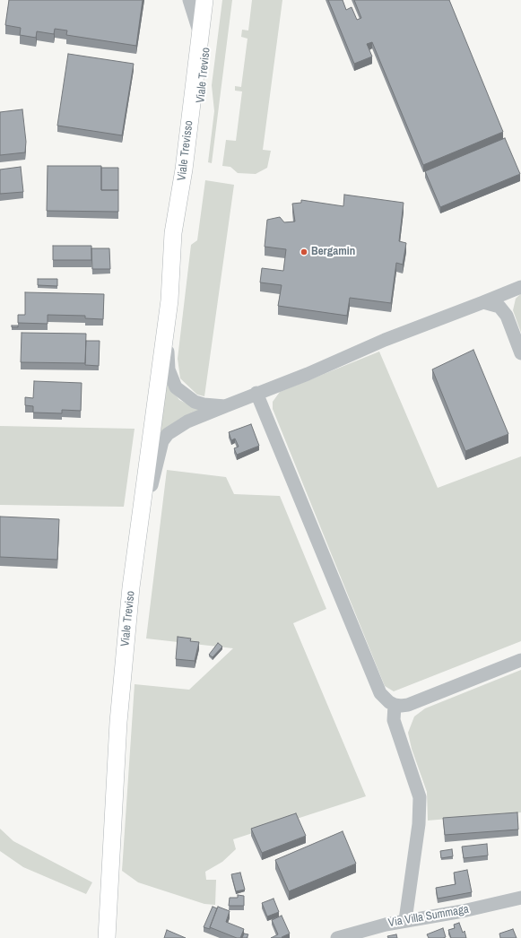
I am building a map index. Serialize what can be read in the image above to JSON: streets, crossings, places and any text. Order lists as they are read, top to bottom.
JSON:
{
  "streets": {
    "main road": ["Viale Treviso", "Viale Trevisso"],
    "street": ["Via Villa Summaga"]
  },
  "crossings": [
    ["Viale Treviso", "Viale Trevisso"]
  ],
  "places": ["Bergamin"]
}
